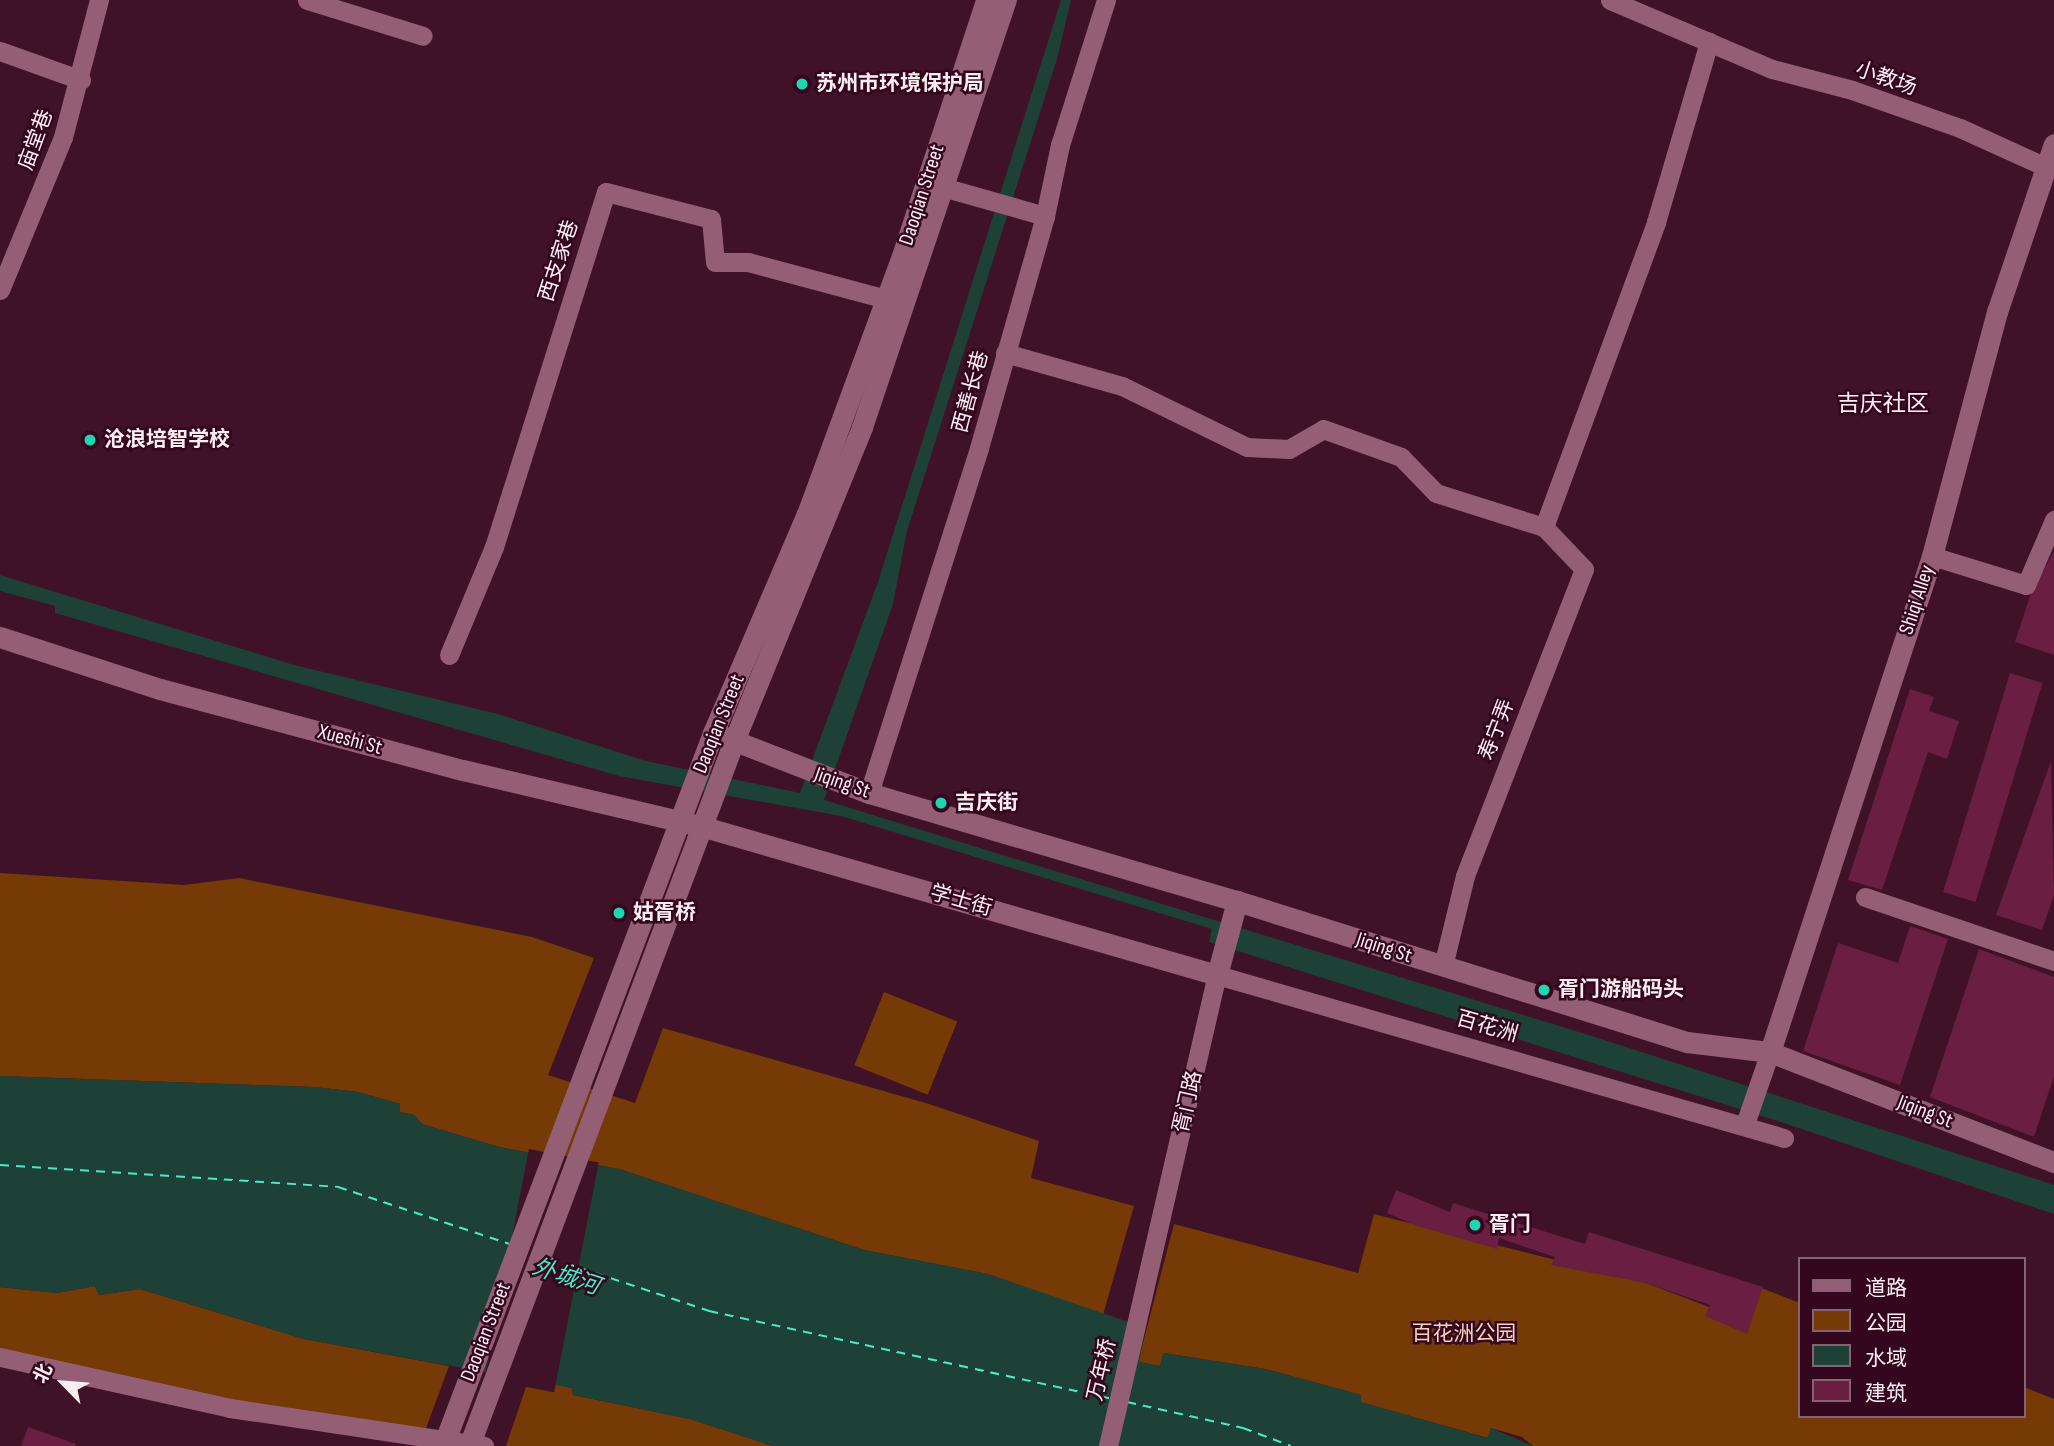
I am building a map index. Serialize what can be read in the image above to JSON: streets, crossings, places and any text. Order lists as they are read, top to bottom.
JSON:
{
  "streets": {
    "street": [
      "小教场",
      "庙堂巷",
      "Daoqian Street",
      "西支家巷",
      "西善长巷",
      "Shiqi Alley",
      "寿宁弄",
      "Xueshi St",
      "Jiqing St",
      "学士街",
      "百花洲",
      "胥门路",
      "万年桥"
    ]
  },
  "crossings": [
    ["小教场", "Shiqi Alley"],
    ["Daoqian Street", "西支家巷"],
    ["Daoqian Street", "Xueshi St"],
    ["Daoqian Street", "Jiqing St"],
    ["Daoqian Street", "学士街"],
    ["西善长巷", "Jiqing St"],
    ["Shiqi Alley", "Jiqing St"],
    ["寿宁弄", "Jiqing St"],
    ["Xueshi St", "学士街"],
    ["Jiqing St", "胥门路"],
    ["学士街", "百花洲"],
    ["学士街", "胥门路"],
    ["百花洲", "胥门路"],
    ["胥门路", "万年桥"]
  ],
  "districts": ["吉庆社区"],
  "water": ["外城河"],
  "parks": ["百花洲公园"],
  "places": [
    "苏州市环境保护局",
    "沧浪培智学校",
    "吉庆街",
    "姑胥桥",
    "胥门游船码头",
    "胥门"
  ],
  "legend": [
    "道路",
    "公园",
    "水域",
    "建筑"
  ],
  "north": "top left"
}
